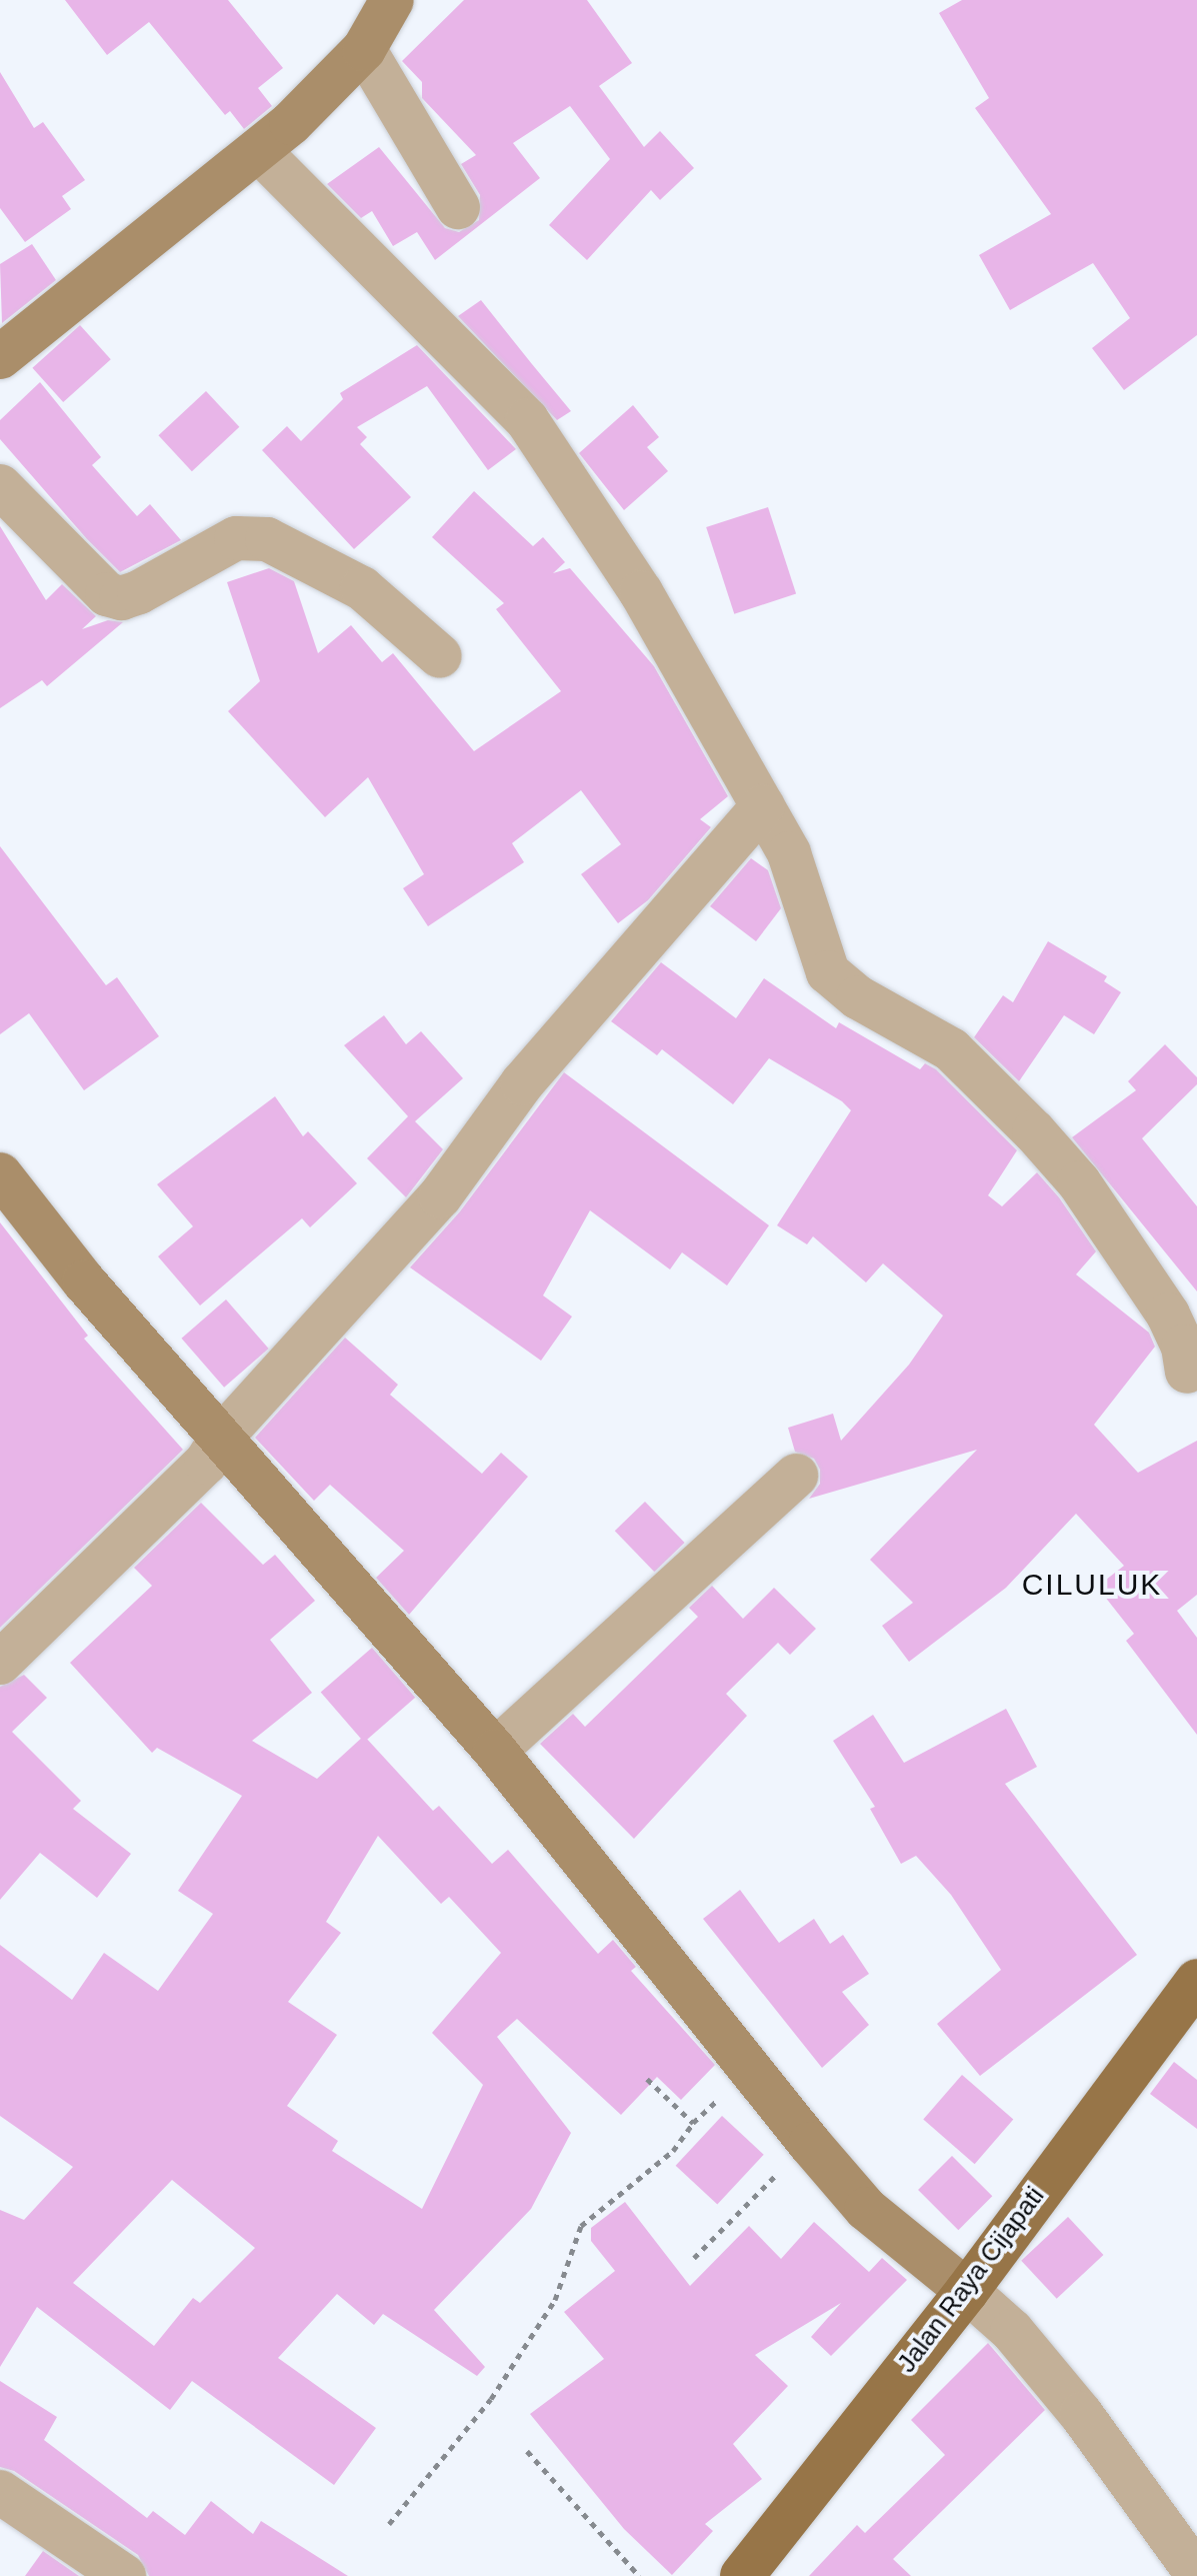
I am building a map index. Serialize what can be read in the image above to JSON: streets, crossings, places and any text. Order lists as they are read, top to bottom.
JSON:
{
  "streets": {
    "main road": ["Jalan Raya Cijapati"]
  },
  "districts": ["CILULUK"]
}
